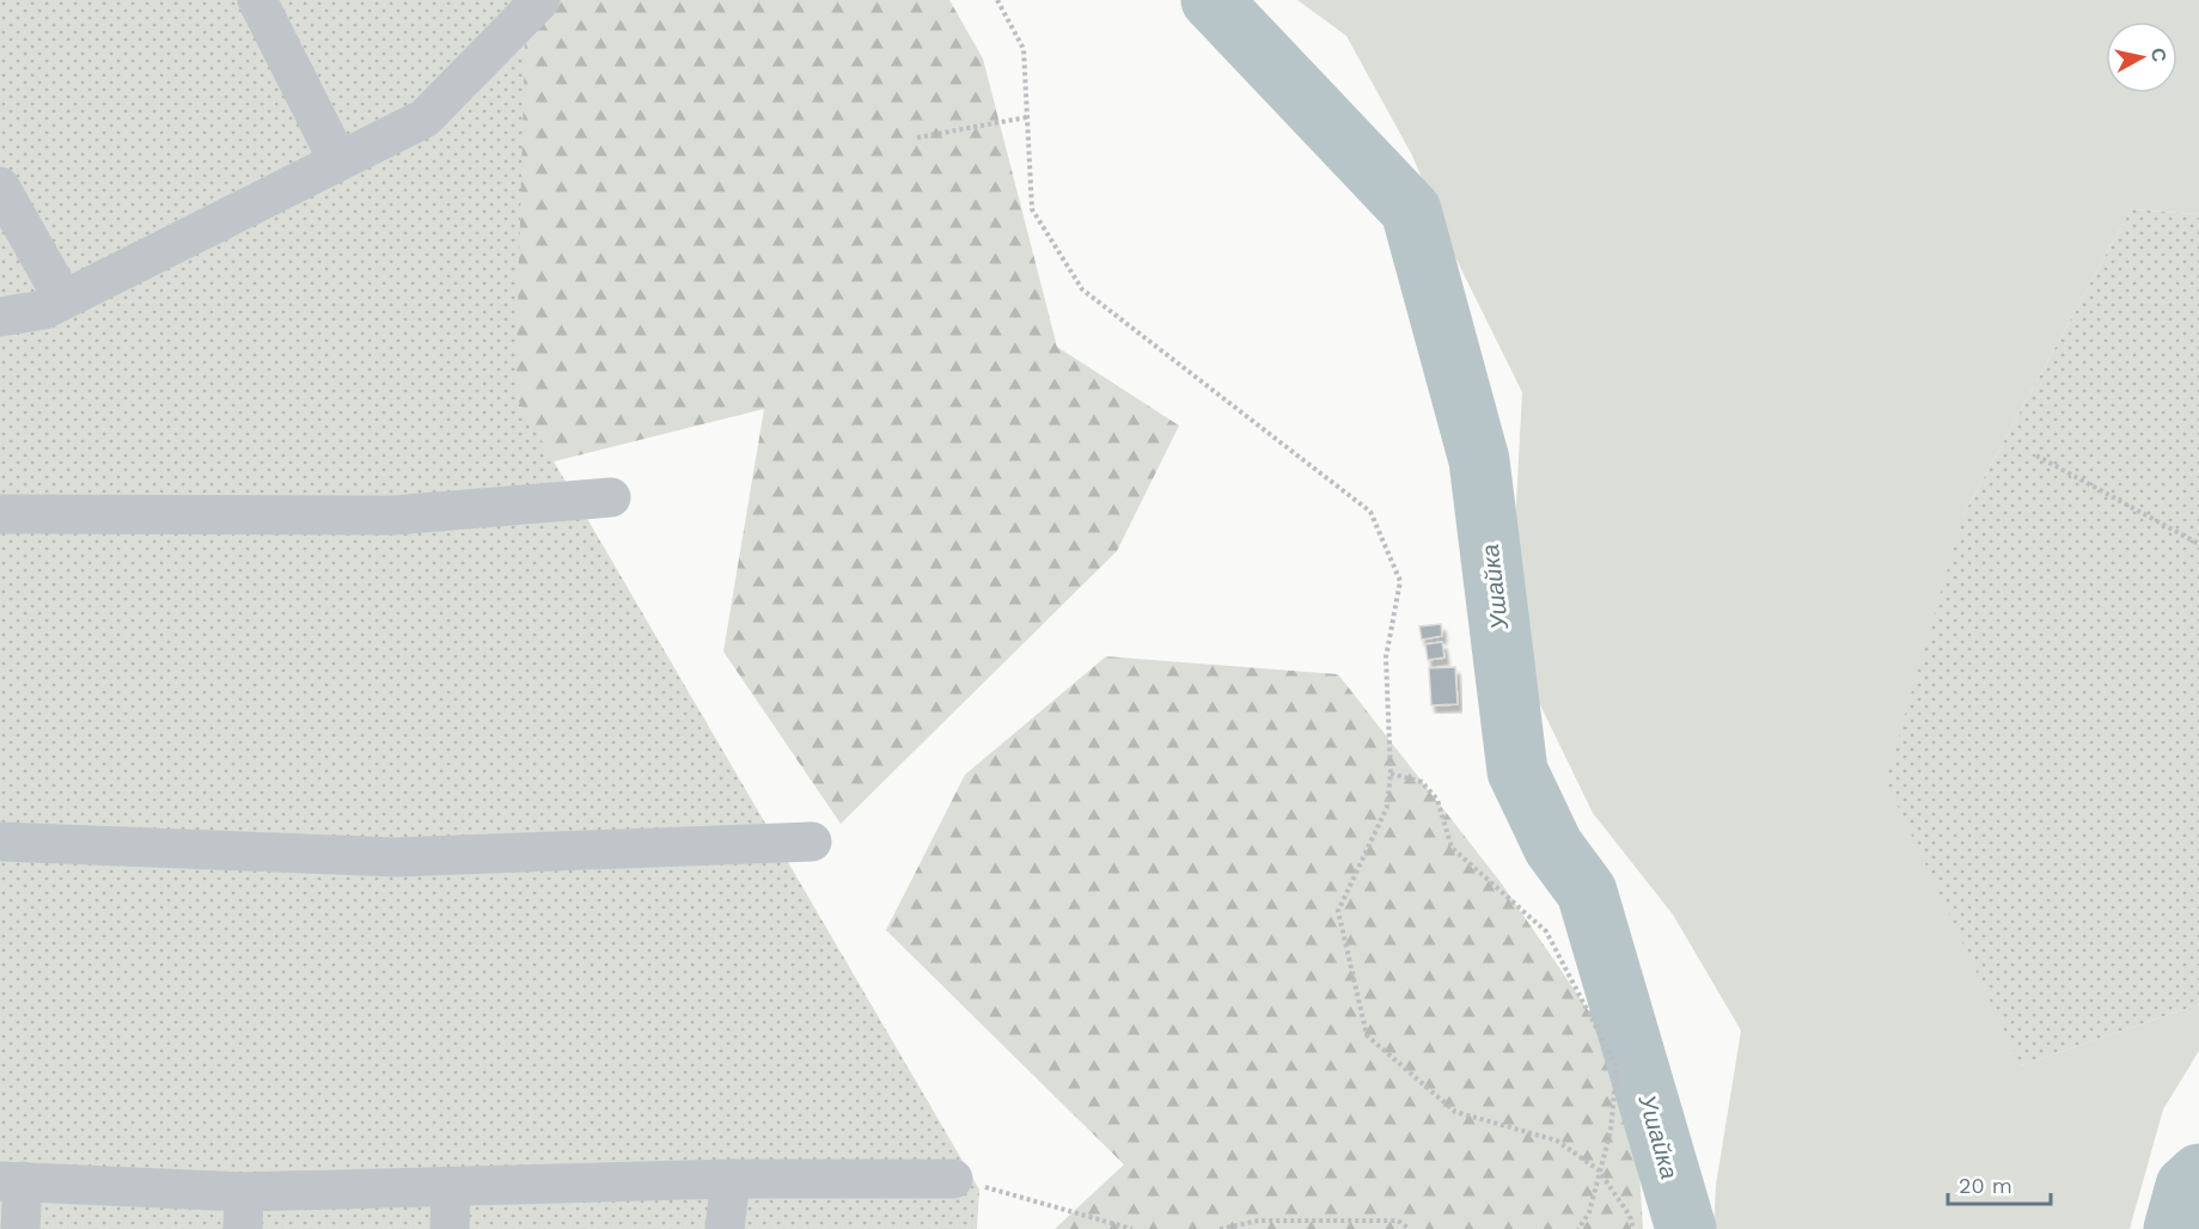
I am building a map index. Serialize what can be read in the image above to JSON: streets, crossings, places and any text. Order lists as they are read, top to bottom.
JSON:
{
  "water": ["Ушайка"],
  "scale_bar": "20 m",
  "north": "right"
}
